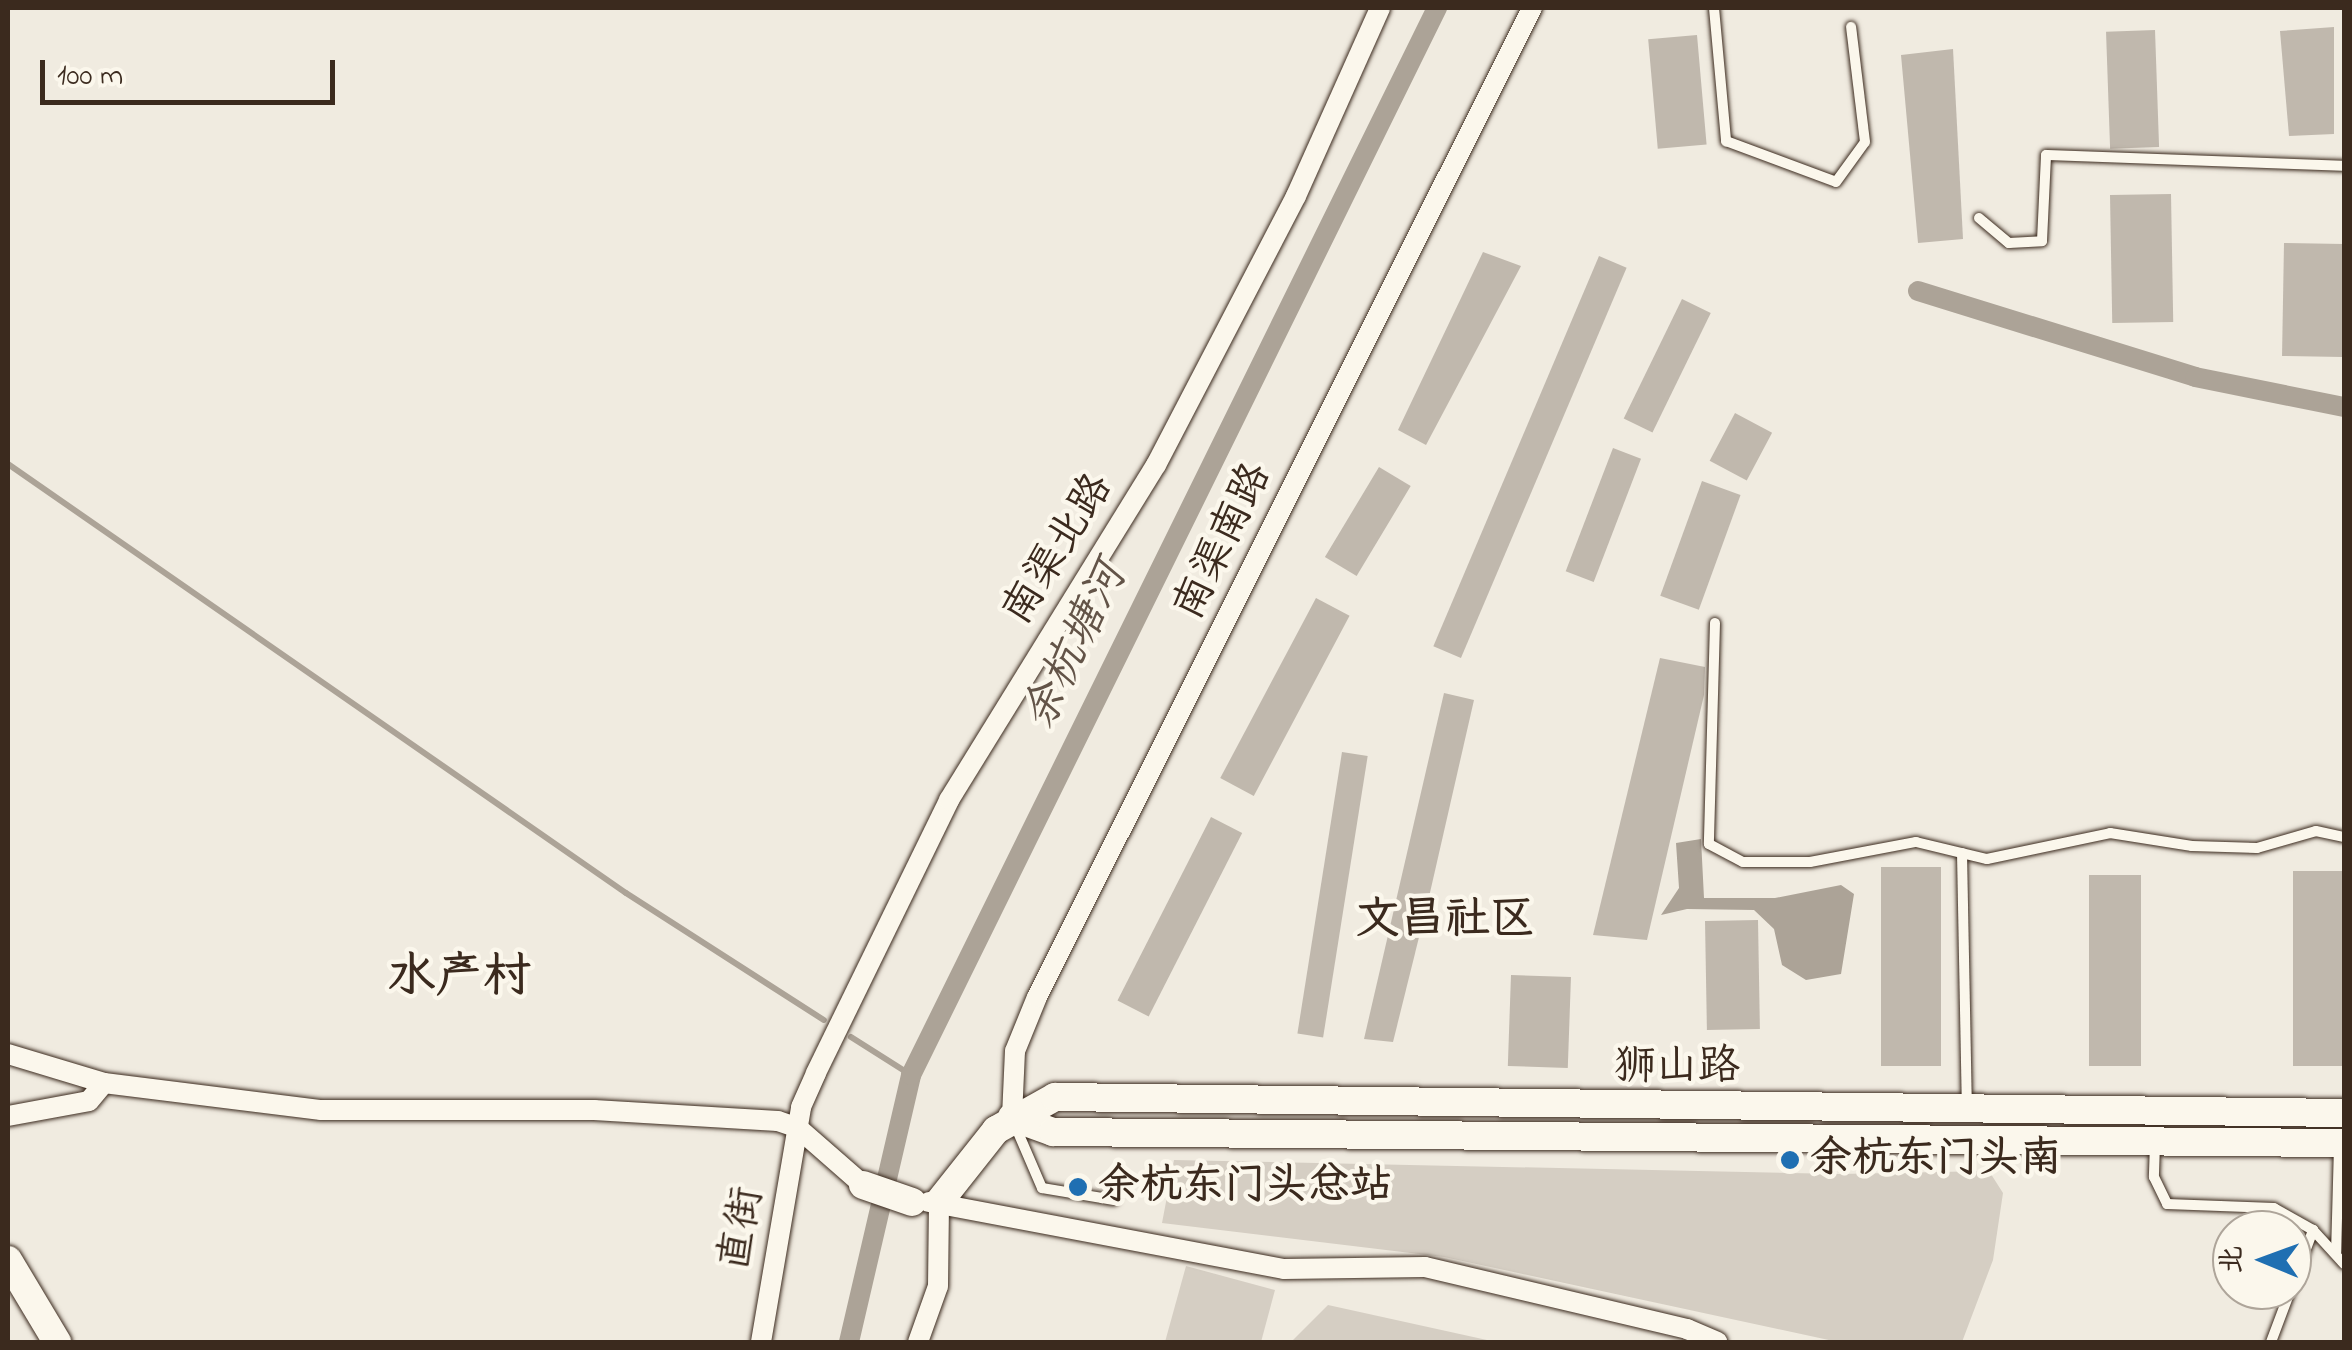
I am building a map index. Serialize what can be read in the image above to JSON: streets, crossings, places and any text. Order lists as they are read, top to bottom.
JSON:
{
  "streets": {
    "main road": ["狮山路"],
    "street": ["南渠南路", "南渠北路", "直街"]
  },
  "crossings": [
    ["南渠南路", "狮山路"],
    ["南渠北路", "直街"]
  ],
  "districts": ["文昌社区", "水产村"],
  "water": ["余杭塘河"],
  "places": ["余杭东门头南", "余杭东门头总站"],
  "scale_bar": "100 m",
  "north": "left"
}
